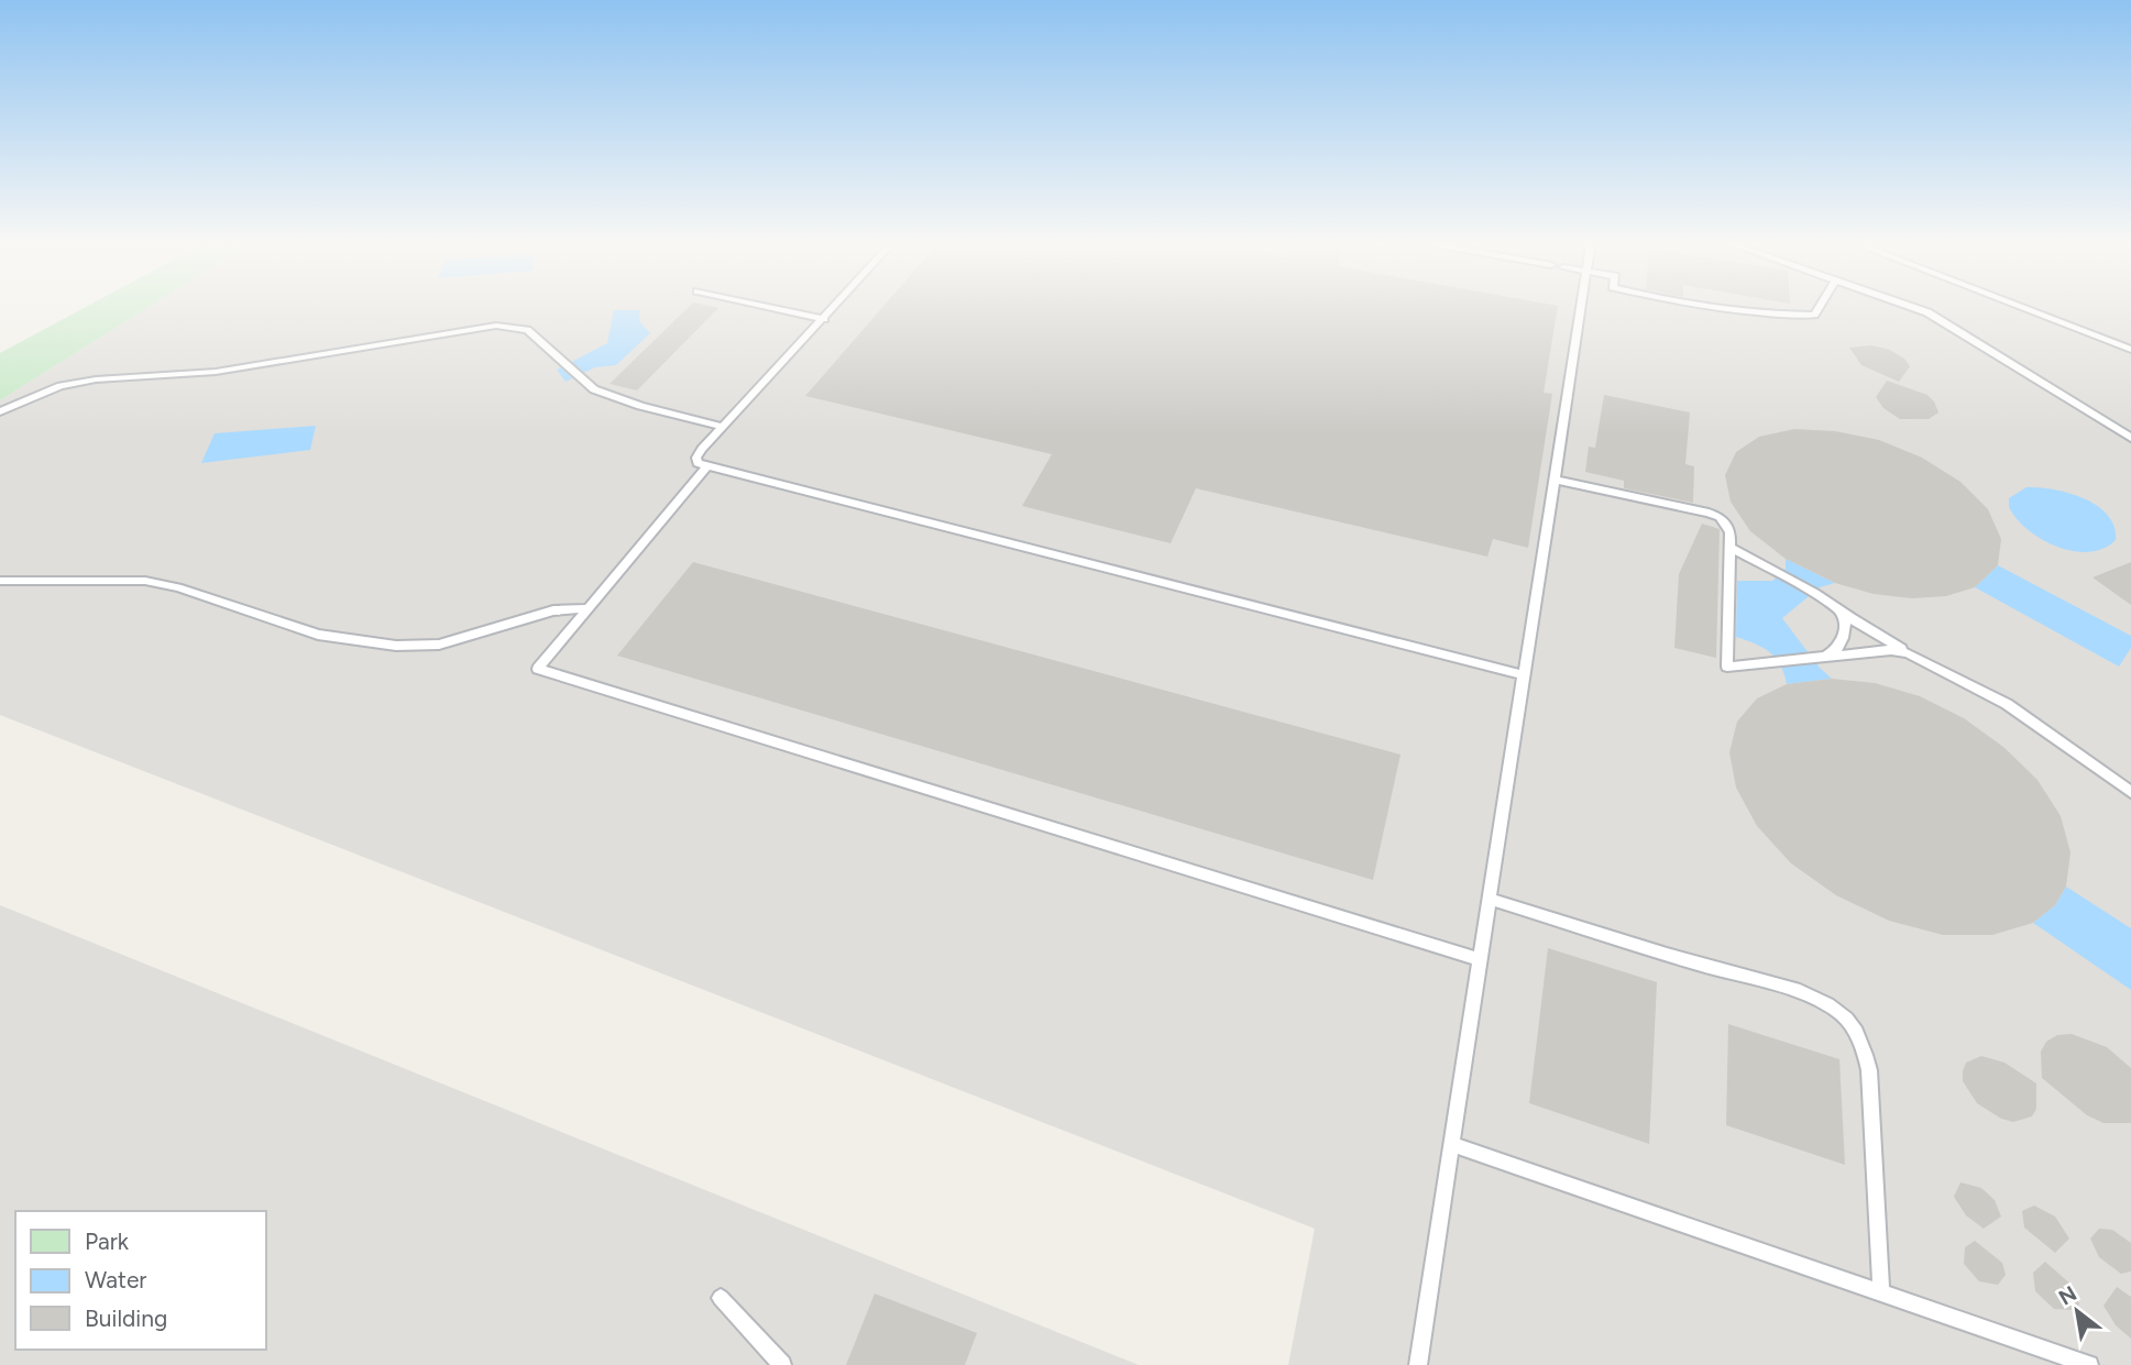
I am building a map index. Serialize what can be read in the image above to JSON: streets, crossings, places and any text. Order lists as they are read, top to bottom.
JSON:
{
  "legend": ["Park", "Water", "Building"],
  "north": "top left"
}
